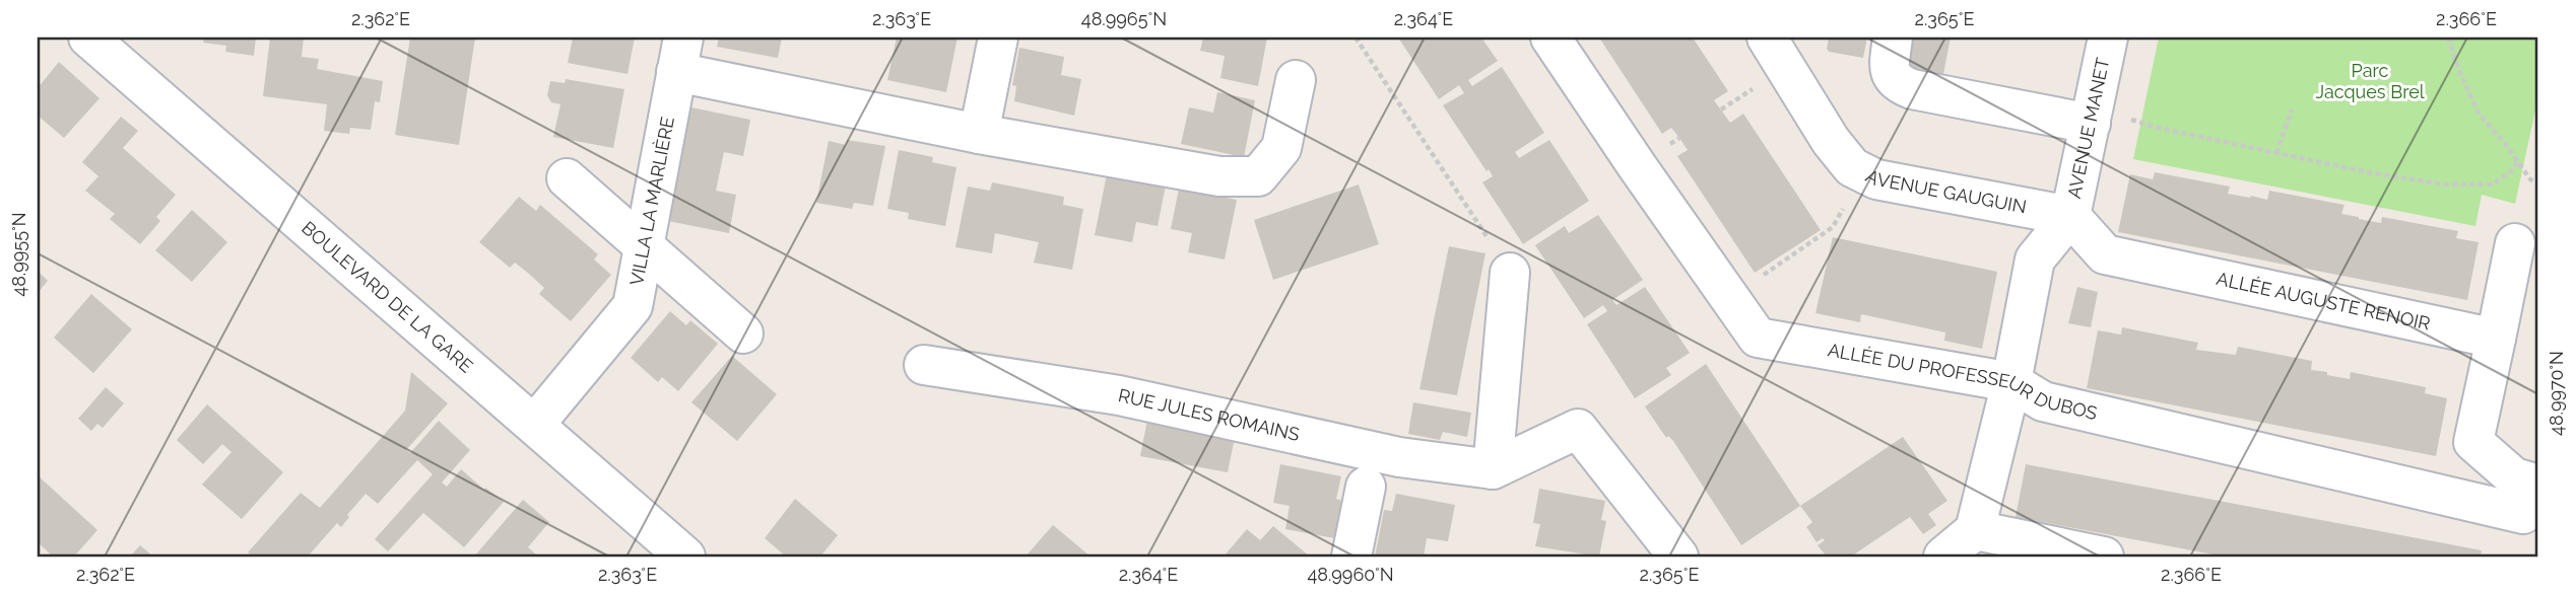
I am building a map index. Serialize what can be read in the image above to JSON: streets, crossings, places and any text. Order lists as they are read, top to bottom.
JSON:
{
  "streets": {
    "street": [
      "AVENUE MANET",
      "AVENUE GAUGUIN",
      "VILLA LA MARLIÈRE",
      "BOULEVARD DE LA GARE",
      "ALLÉE AUGUSTE RENOIR",
      "ALLÉE DU PROFESSEUR DUBOS",
      "RUE JULES ROMAINS"
    ]
  },
  "crossings": [
    ["AVENUE MANET", "AVENUE GAUGUIN"],
    ["AVENUE MANET", "ALLÉE AUGUSTE RENOIR"],
    ["AVENUE GAUGUIN", "ALLÉE AUGUSTE RENOIR"],
    ["VILLA LA MARLIÈRE", "BOULEVARD DE LA GARE"],
    ["ALLÉE AUGUSTE RENOIR", "ALLÉE DU PROFESSEUR DUBOS"]
  ],
  "parks": ["Parc Jacques Brel"],
  "coordinates": [
    "2.362°E",
    "2.363°E",
    "48.9965°N",
    "2.364°E",
    "2.365°E",
    "2.366°E",
    "48.9955°N",
    "48.9970°N",
    "48.9960°N"
  ]
}
